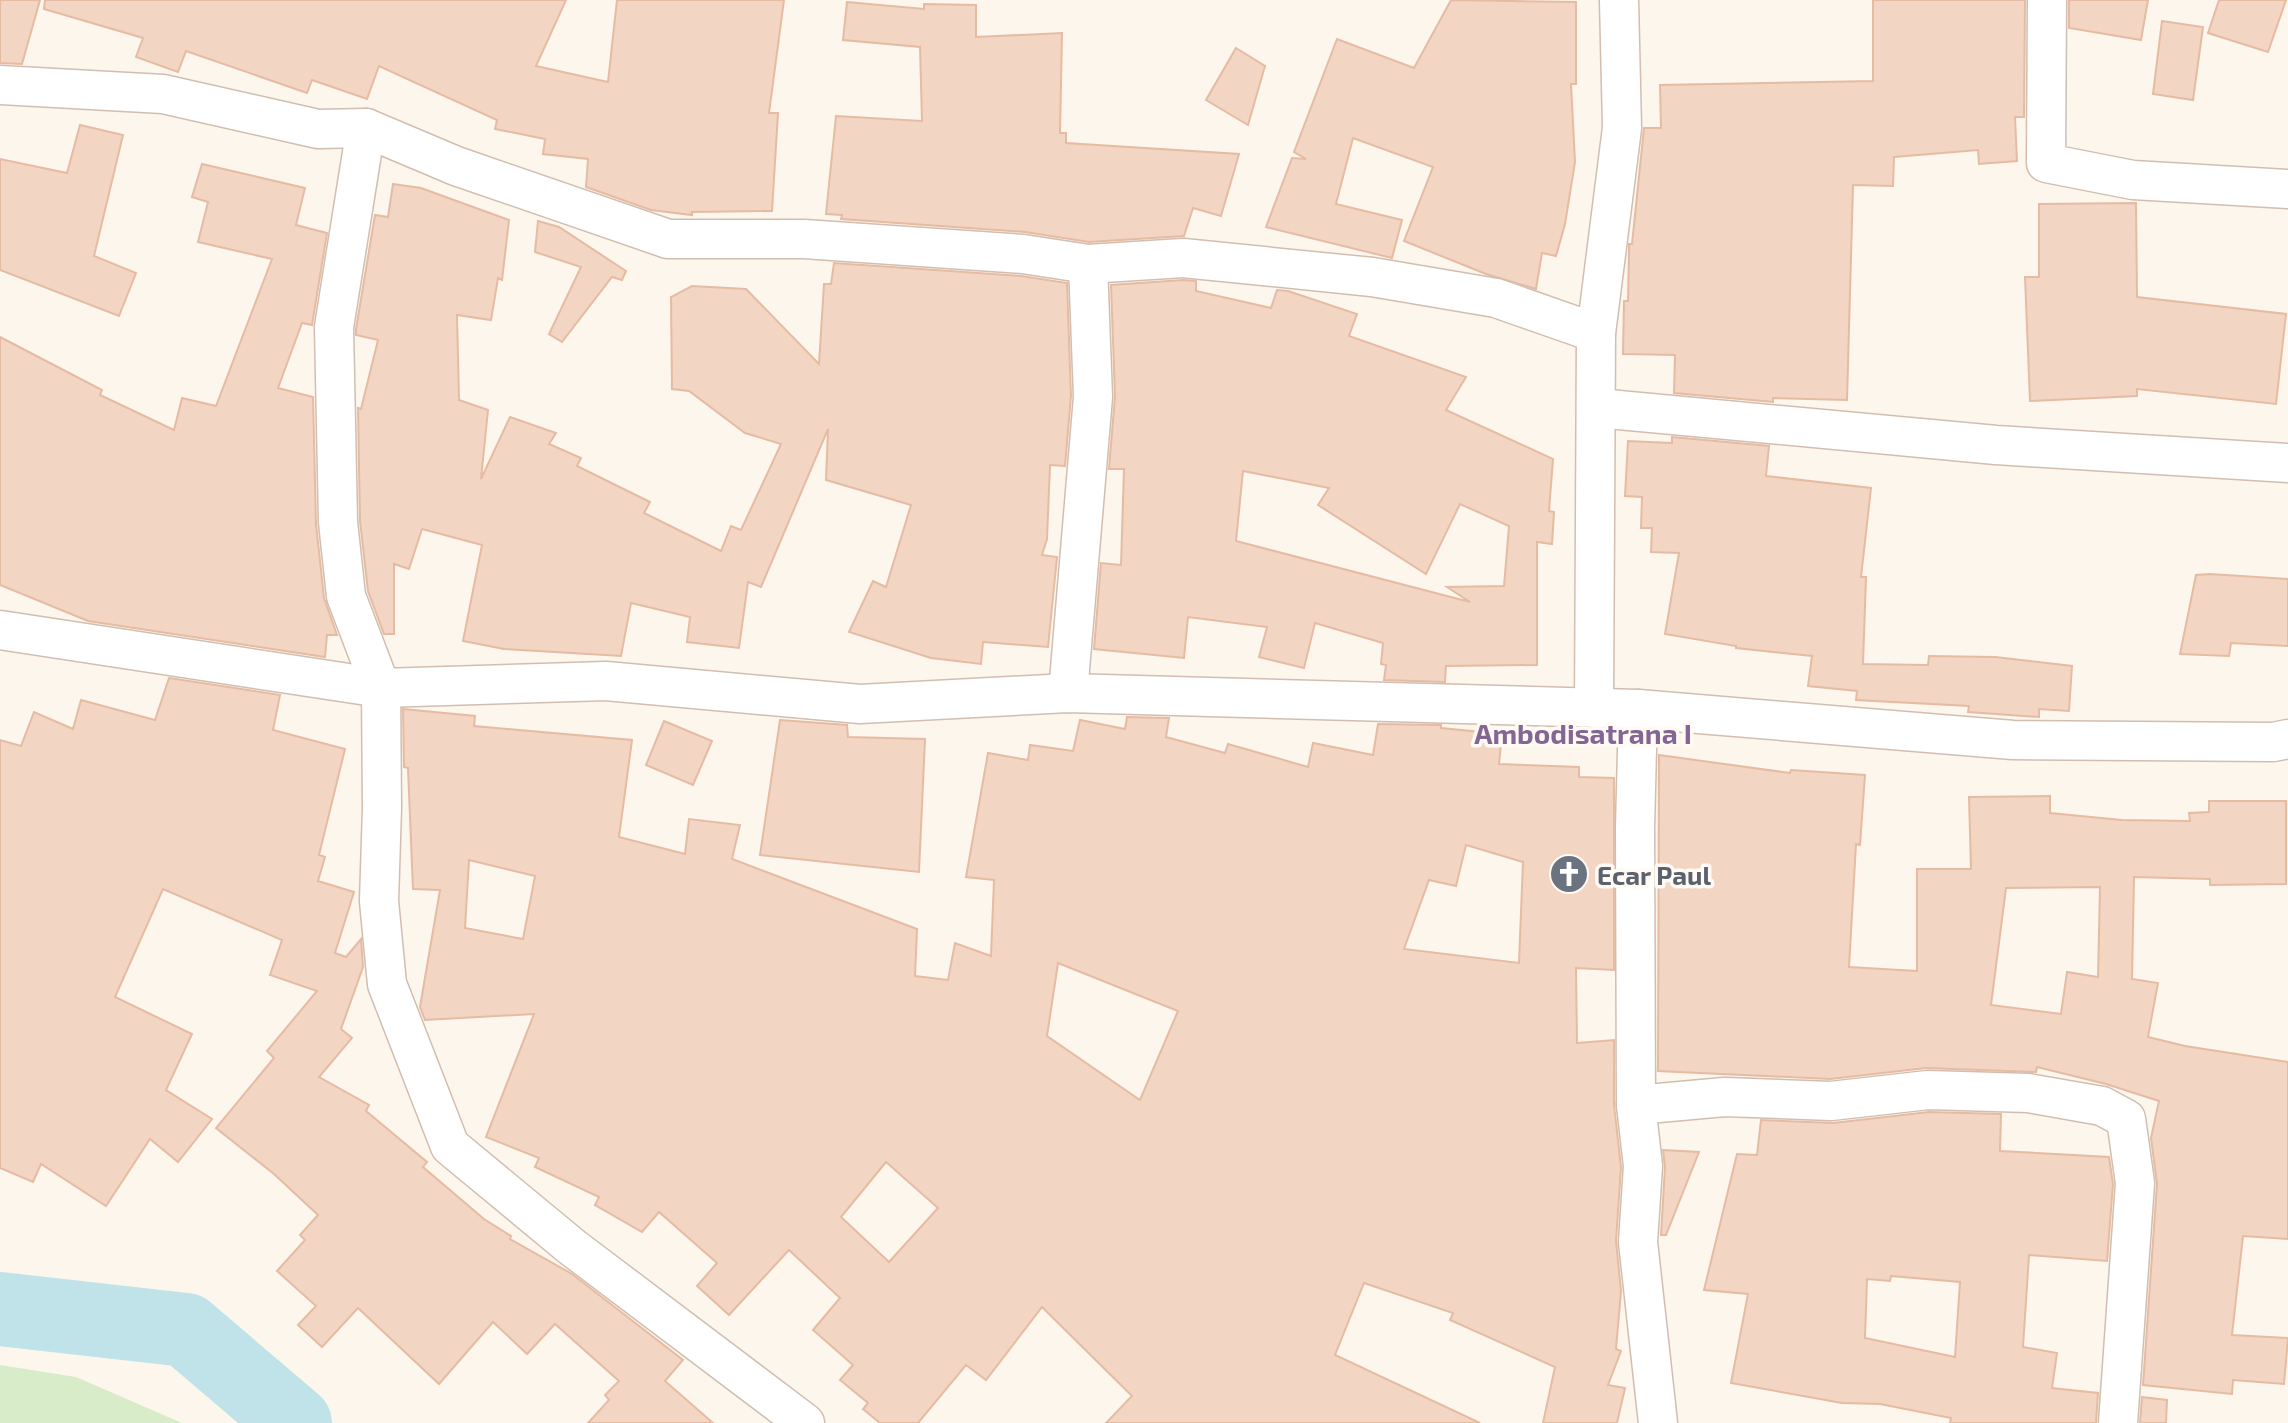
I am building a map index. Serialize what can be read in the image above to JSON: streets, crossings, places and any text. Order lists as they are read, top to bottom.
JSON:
{
  "districts": ["Ambodisatrana I"],
  "places": {
    "church": ["Ecar Paul"]
  }
}
